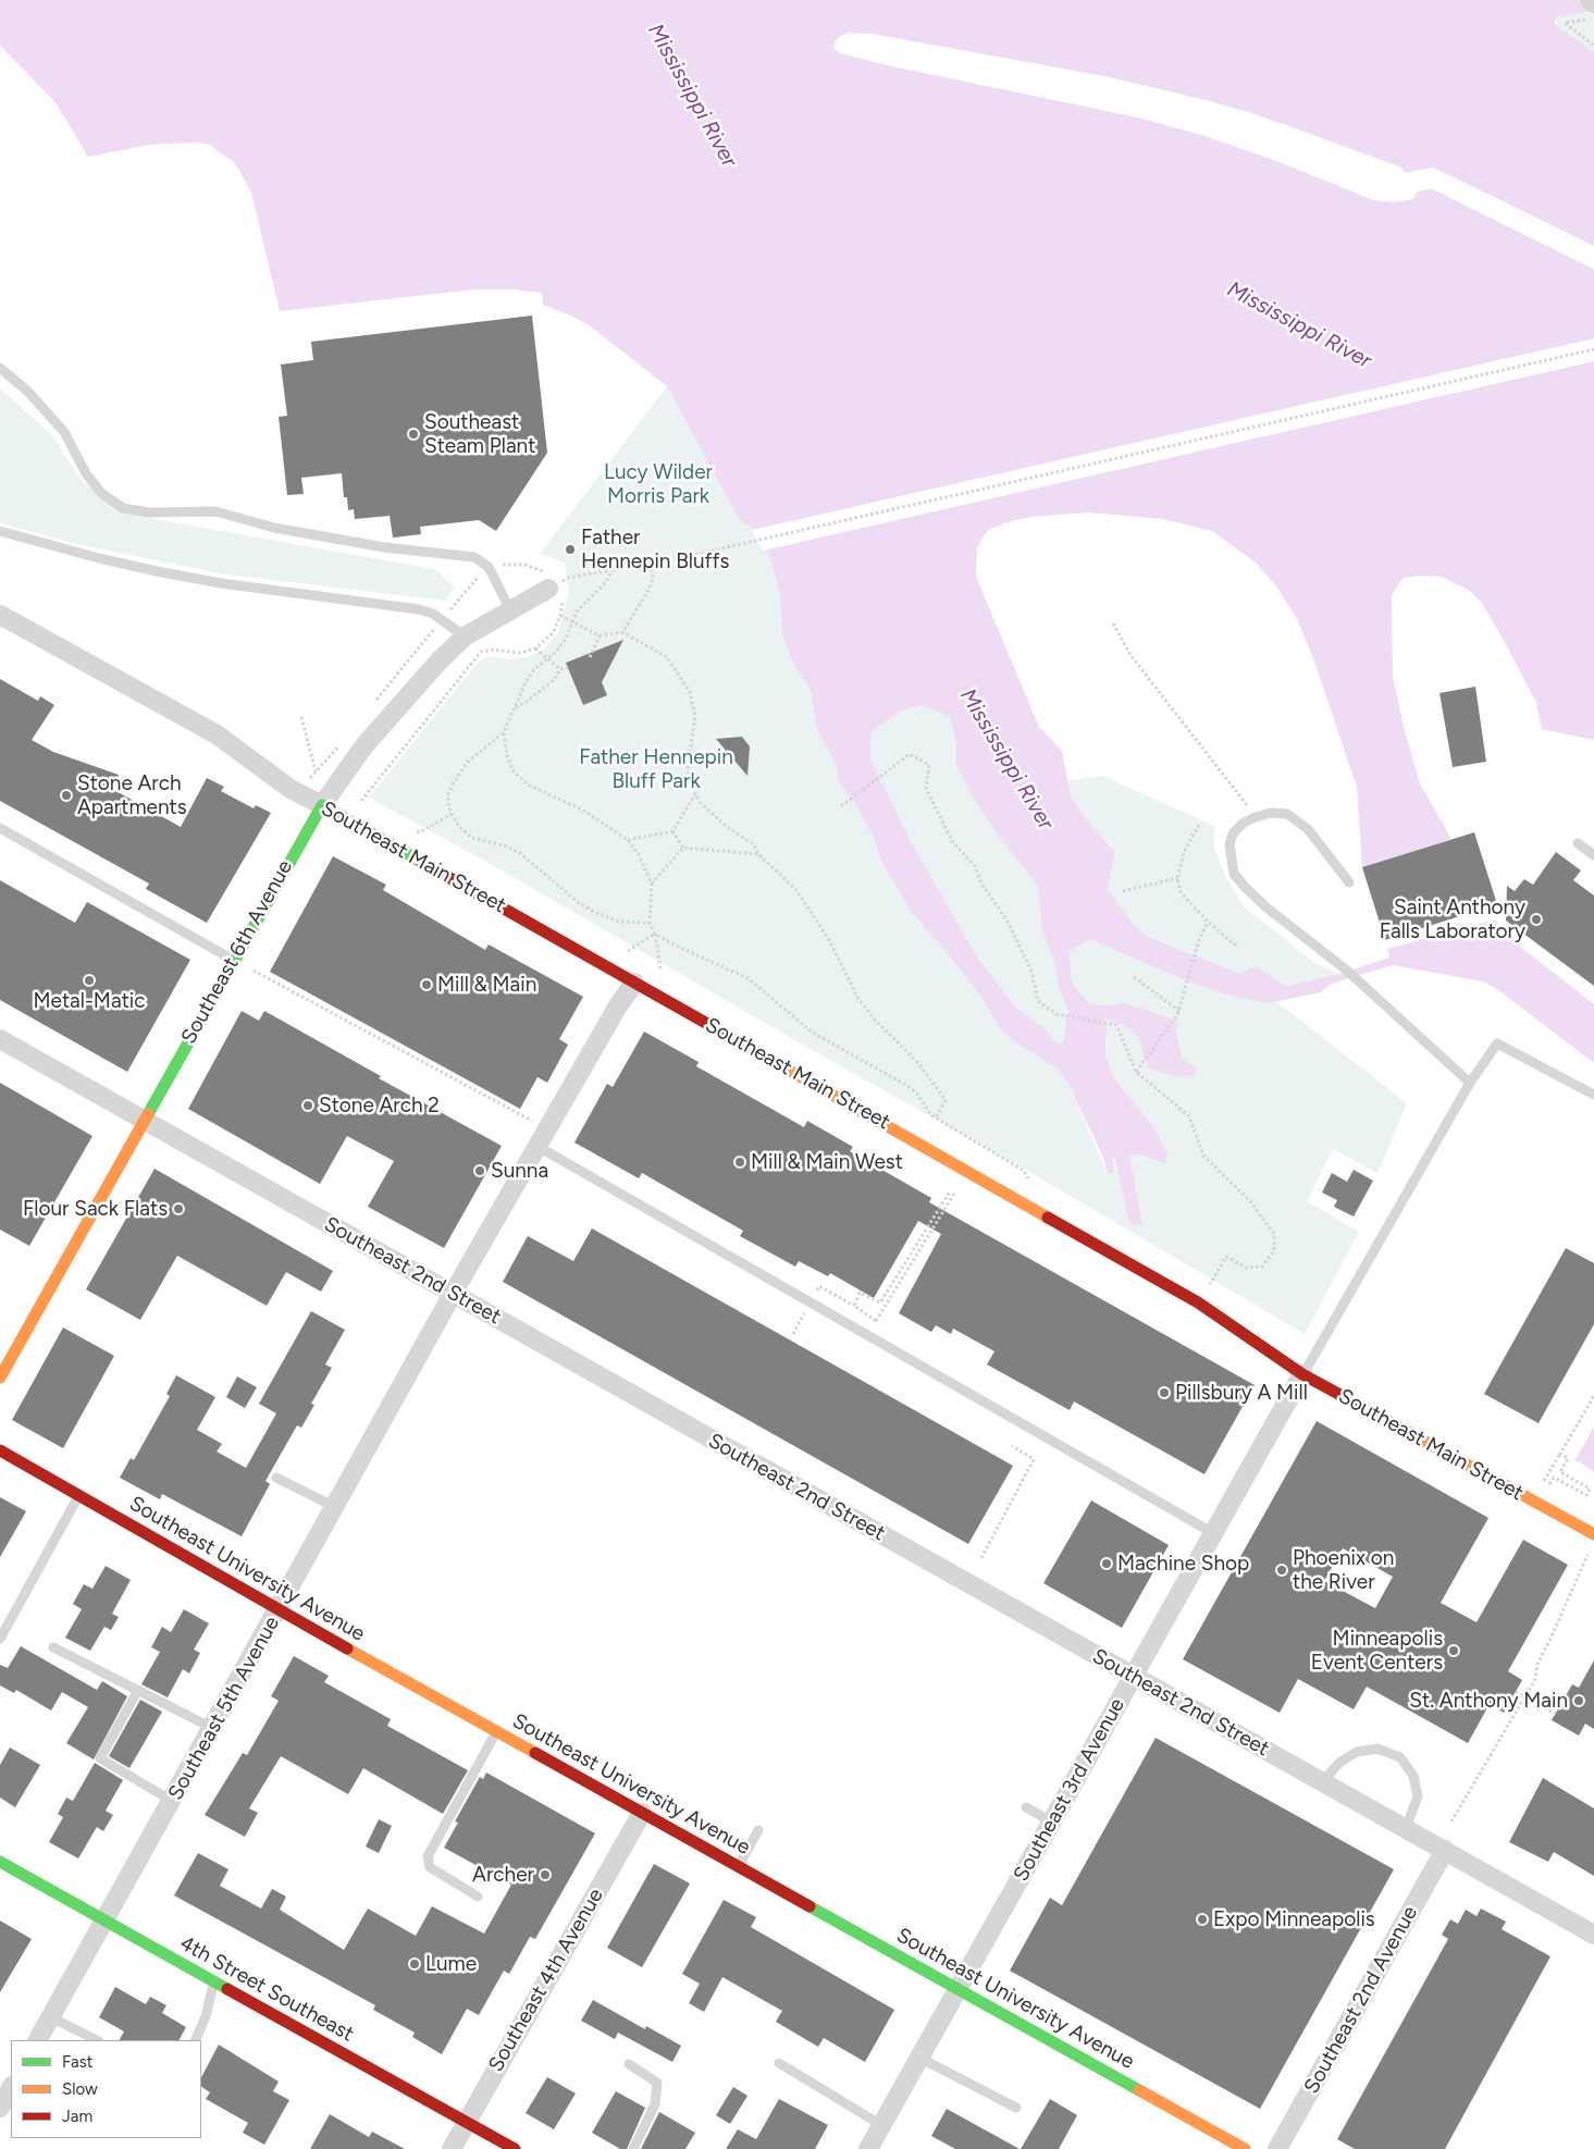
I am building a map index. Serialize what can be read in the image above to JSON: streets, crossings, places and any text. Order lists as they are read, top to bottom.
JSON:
{
  "streets": {
    "street": [
      "Southeast Main Street",
      "Southeast 6th Avenue",
      "Southeast 2nd Street",
      "Southeast University Avenue",
      "Southeast 5th Avenue",
      "Southeast 3rd Avenue",
      "Southeast 4th Avenue",
      "4th Street Southeast",
      "Southeast 2nd Avenue"
    ]
  },
  "crossings": [
    ["Southeast Main Street", "Southeast 6th Avenue"],
    ["Southeast Main Street", "Southeast 5th Avenue"],
    ["Southeast Main Street", "Southeast 3rd Avenue"],
    ["Southeast 6th Avenue", "Southeast 2nd Street"],
    ["Southeast 2nd Street", "Southeast 5th Avenue"],
    ["Southeast 2nd Street", "Southeast 3rd Avenue"],
    ["Southeast 2nd Street", "Southeast 2nd Avenue"],
    ["Southeast University Avenue", "Southeast 5th Avenue"],
    ["Southeast University Avenue", "Southeast 3rd Avenue"],
    ["Southeast University Avenue", "Southeast 4th Avenue"],
    ["Southeast 5th Avenue", "4th Street Southeast"],
    ["Southeast 4th Avenue", "4th Street Southeast"]
  ],
  "water": ["Mississippi River"],
  "parks": ["Lucy Wilder Morris Park", "Father Hennepin Bluff Park"],
  "places": [
    "Southeast Steam Plant",
    "Father Hennepin Bluffs",
    "Stone Arch Apartments",
    "Saint Anthony Falls Laboratory",
    "Metal-Matic",
    "Mill & Main",
    "Stone Arch 2",
    "Mill & Main West",
    "Sunna",
    "Flour Sack Flats",
    "Pillsbury A Mill",
    "Machine Shop",
    "Phoenix on the River",
    "Minneapolis Event Centers",
    "St. Anthony Main",
    "Archer",
    "Expo Minneapolis",
    "Lume"
  ],
  "legend": ["Fast", "Slow", "Jam"]
}
